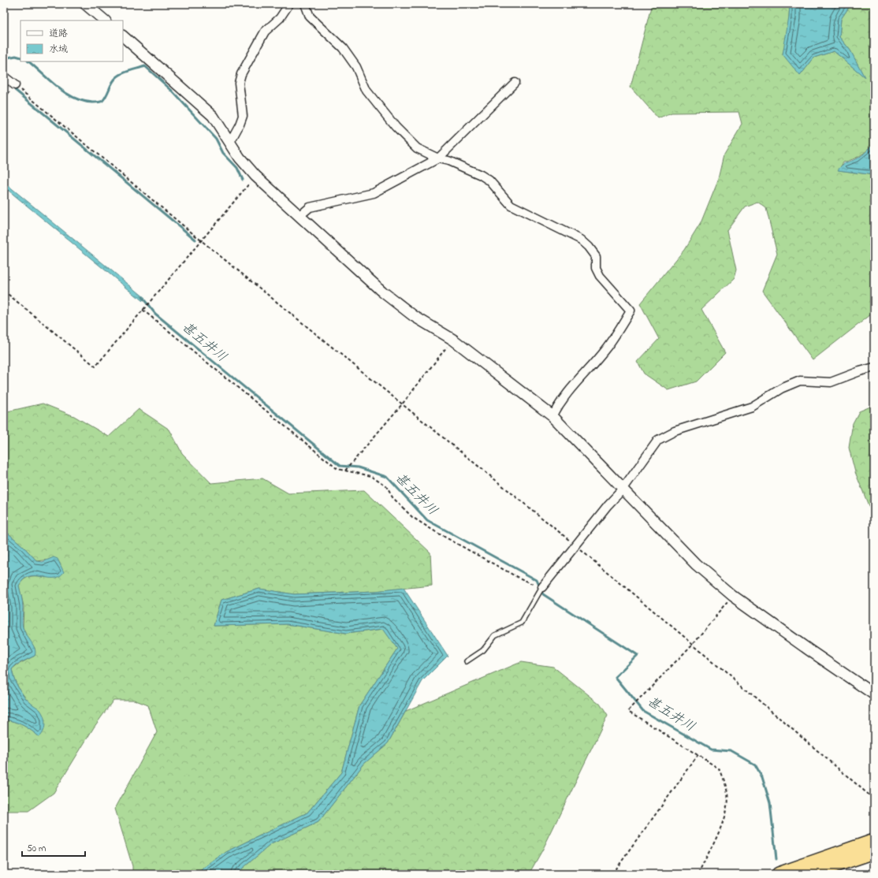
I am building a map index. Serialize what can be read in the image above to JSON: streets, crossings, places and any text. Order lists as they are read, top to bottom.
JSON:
{
  "water": ["甚五井川"],
  "legend": ["道路", "水域"],
  "scale_bar": "50 m"
}
